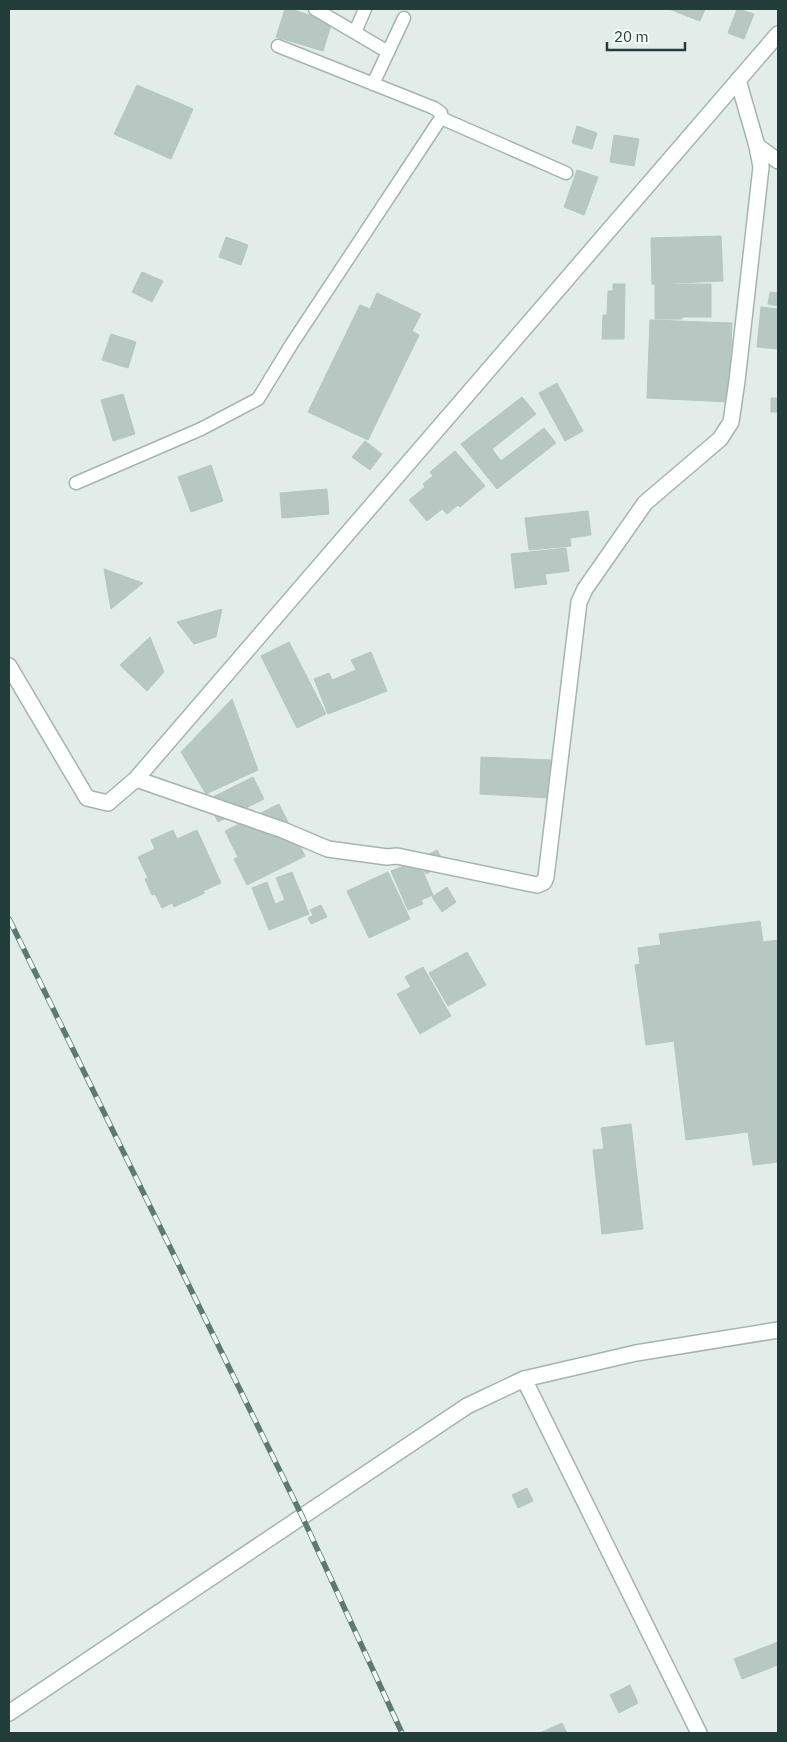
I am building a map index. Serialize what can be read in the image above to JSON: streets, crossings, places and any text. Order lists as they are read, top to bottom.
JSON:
{
  "scale_bar": "20 m"
}
